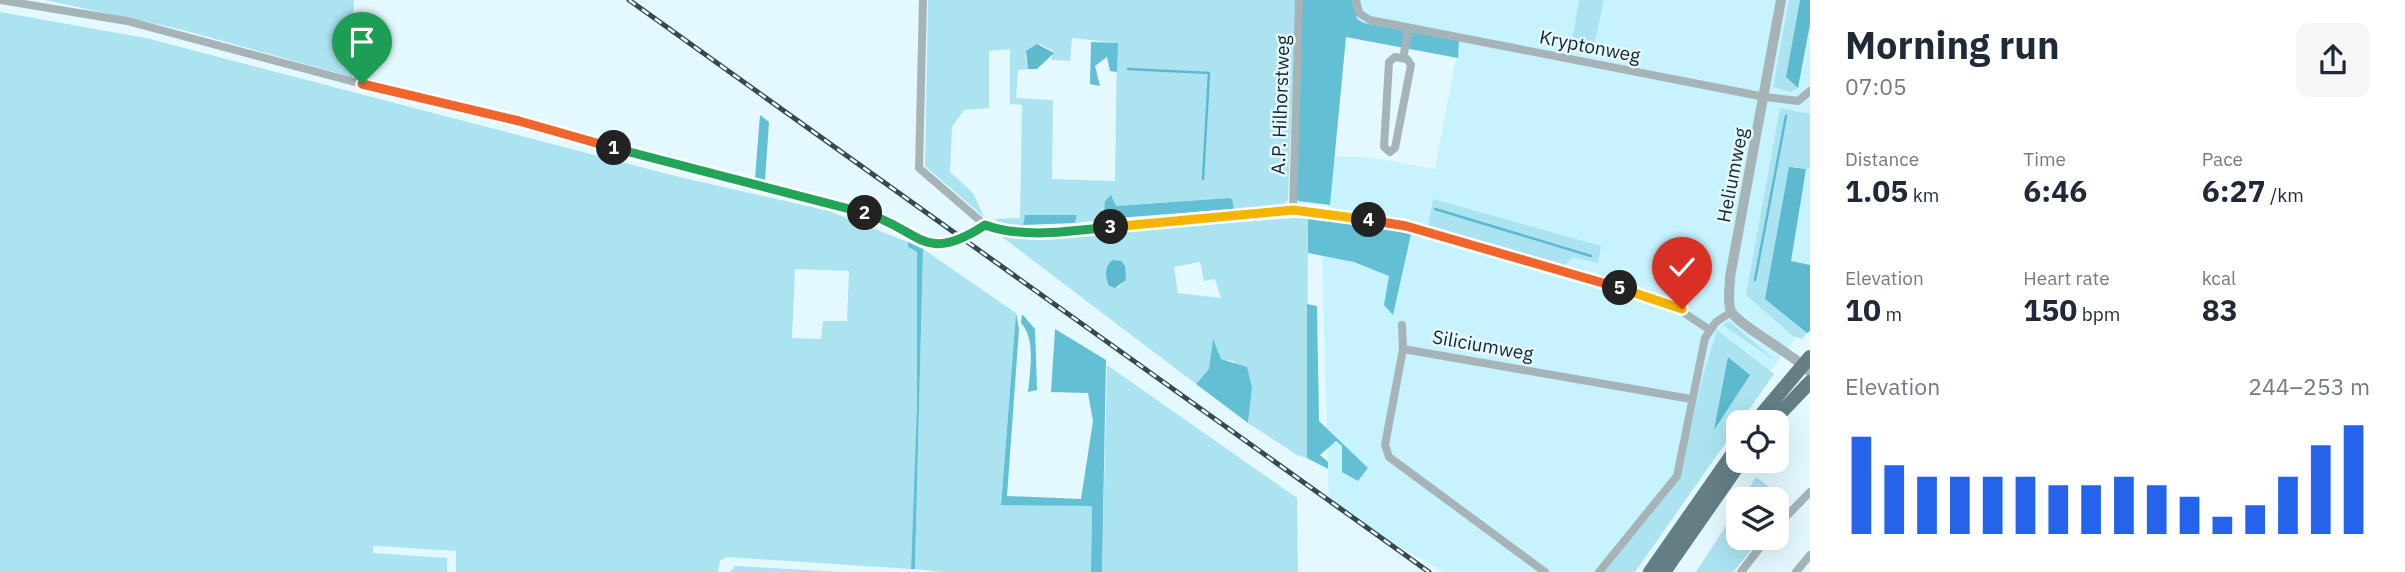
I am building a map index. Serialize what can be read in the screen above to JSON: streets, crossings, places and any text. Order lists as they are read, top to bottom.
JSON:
{
  "streets": {
    "street": [
      "Kryptonweg",
      "A.P. Hilhorstweg",
      "Heliumweg",
      "Siliciumweg"
    ]
  },
  "crossings": [
    ["Kryptonweg", "Heliumweg"]
  ],
  "page": {
    "heading": ["Morning run", "07:05"],
    "stats": [
      ["Distance", "1.05 km"],
      ["Time", "6:46"],
      ["Pace", "6:27 /km"],
      ["Elevation", "10 m"],
      ["Heart rate", "150 bpm"],
      ["kcal", "83"]
    ],
    "pins": [
      "1",
      "2",
      "4",
      "3",
      "5"
    ],
    "chart": ["Elevation", "244–253 m"]
  }
}
